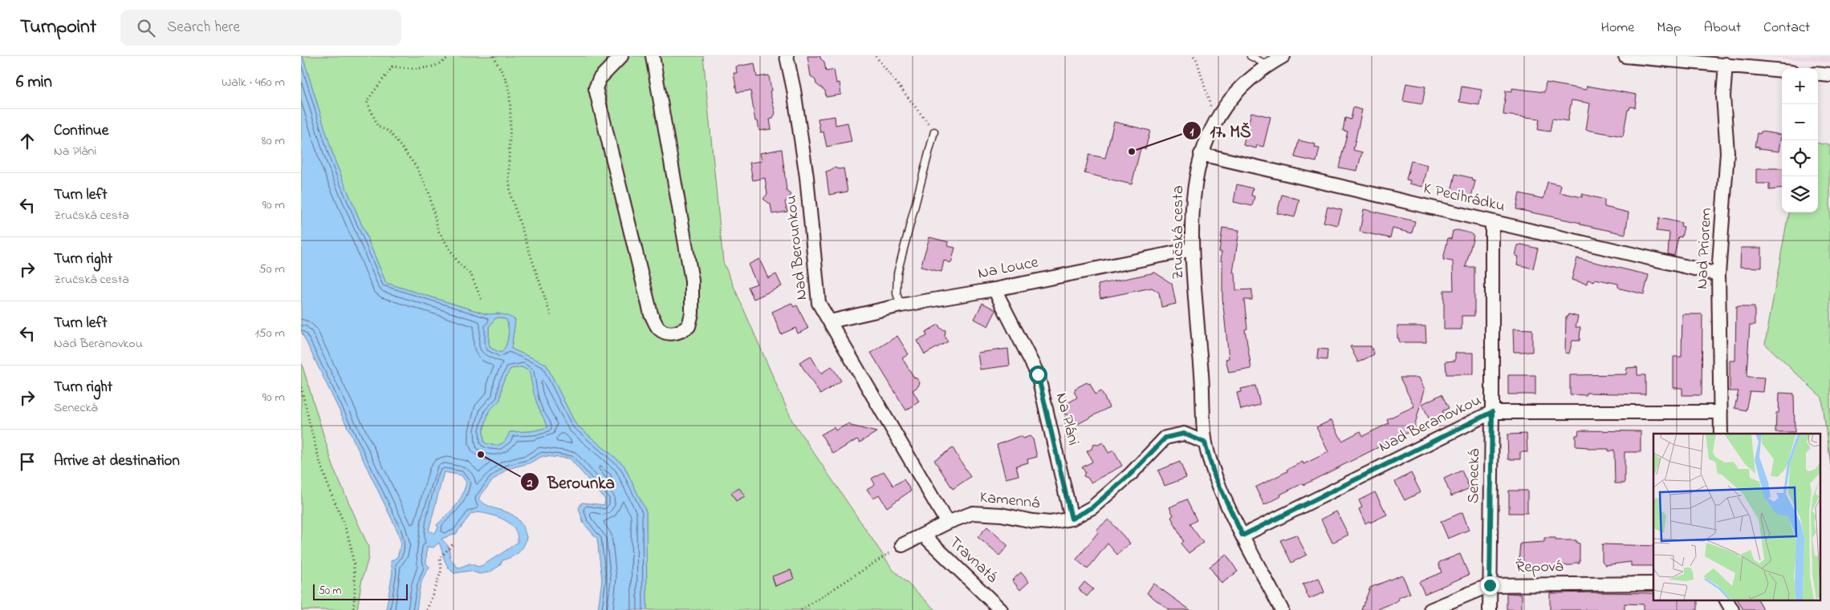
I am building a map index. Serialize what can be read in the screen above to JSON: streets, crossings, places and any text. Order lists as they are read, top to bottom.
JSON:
{
  "streets": {
    "street": [
      "K Pecihrádku",
      "Zručská cesta",
      "Nad Berounkou",
      "Nad Priorem",
      "Na Louce",
      "Na Pláni",
      "Nad Beranovkou",
      "Senecká",
      "Kamenná",
      "Travnatá",
      "Řepová"
    ]
  },
  "crossings": [
    ["K Pecihrádku", "Zručská cesta"],
    ["K Pecihrádku", "Nad Priorem"],
    ["K Pecihrádku", "Senecká"],
    ["Zručská cesta", "Na Louce"],
    ["Zručská cesta", "Nad Beranovkou"],
    ["Nad Berounkou", "Na Louce"],
    ["Nad Berounkou", "Kamenná"],
    ["Nad Priorem", "Nad Beranovkou"],
    ["Na Louce", "Na Pláni"],
    ["Na Pláni", "Kamenná"],
    ["Nad Beranovkou", "Senecká"],
    ["Senecká", "Řepová"],
    ["Kamenná", "Travnatá"]
  ],
  "places": ["17. MŠ", "Berounka"],
  "scale_bar": "50 m",
  "page": {
    "header": "Turnpoint",
    "search": "Search here",
    "nav": [
      "Home",
      "Map",
      "About",
      "Contact"
    ],
    "heading": ["6 min", "Walk · 460 m"],
    "map_buttons": ["+", "−"],
    "list": [
      ["Continue", "Na Pláni", "80 m"],
      ["Turn left", "Zručská cesta", "90 m"],
      ["Turn right", "Zručská cesta", "50 m"],
      ["Turn left", "Nad Beranovkou", "150 m"],
      ["Turn right", "Senecká", "90 m"],
      "Arrive at destination"
    ],
    "scale": "50 m"
  }
}
